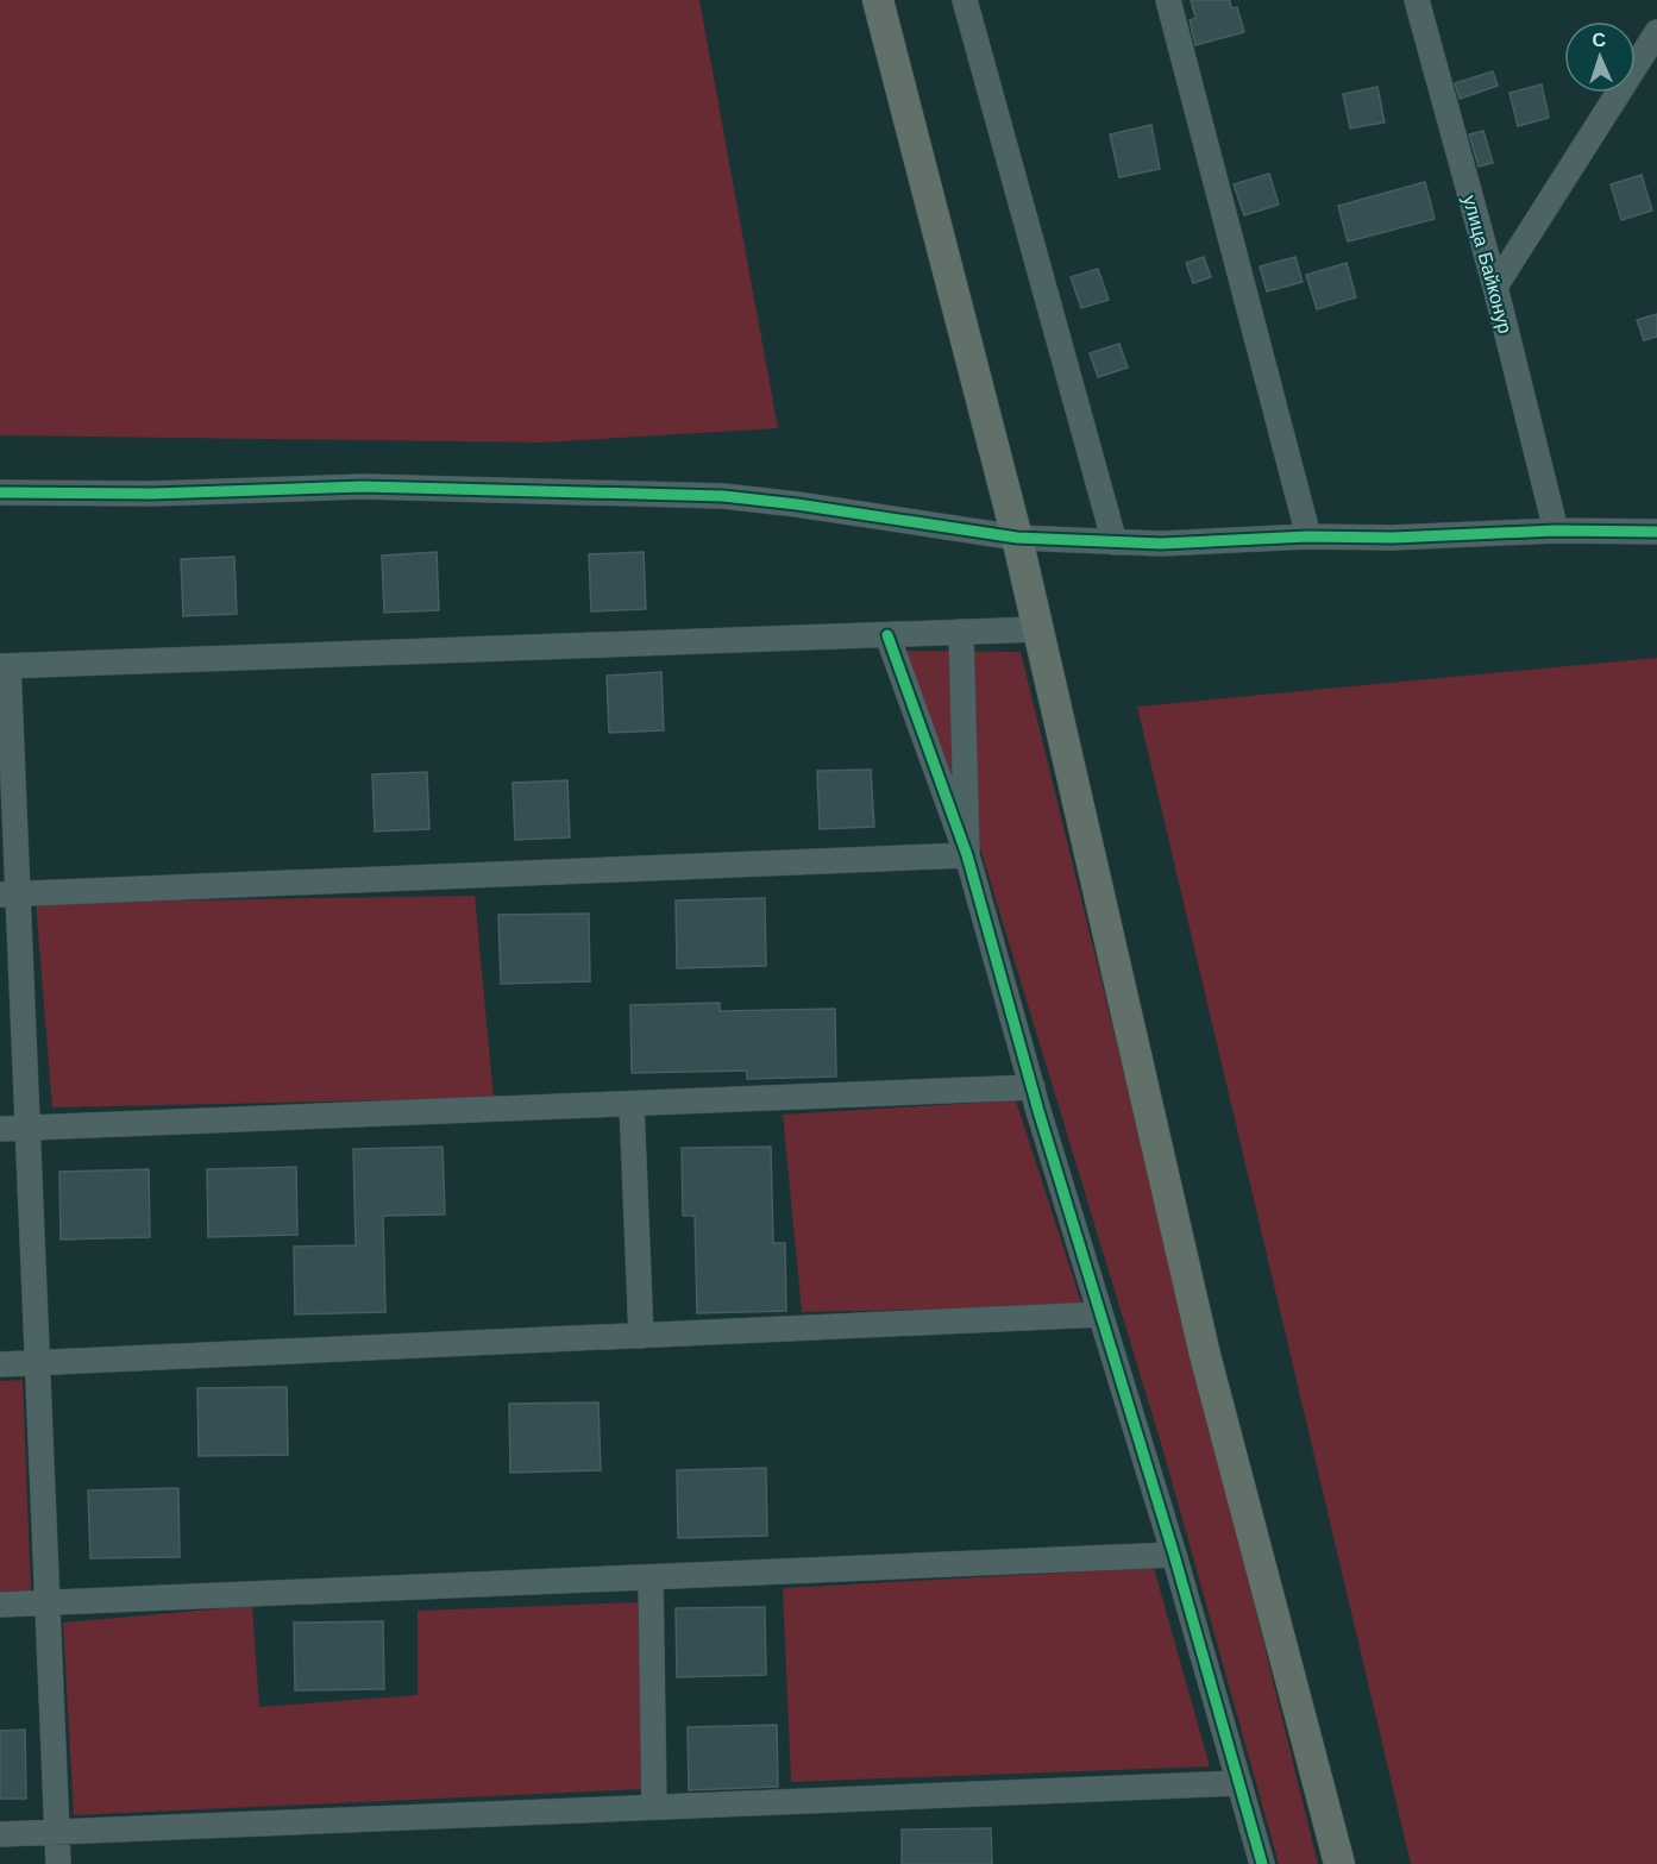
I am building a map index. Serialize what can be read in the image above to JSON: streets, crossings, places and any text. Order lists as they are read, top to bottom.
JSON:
{
  "streets": {
    "street": ["улица Байконур"]
  },
  "north": "top"
}
